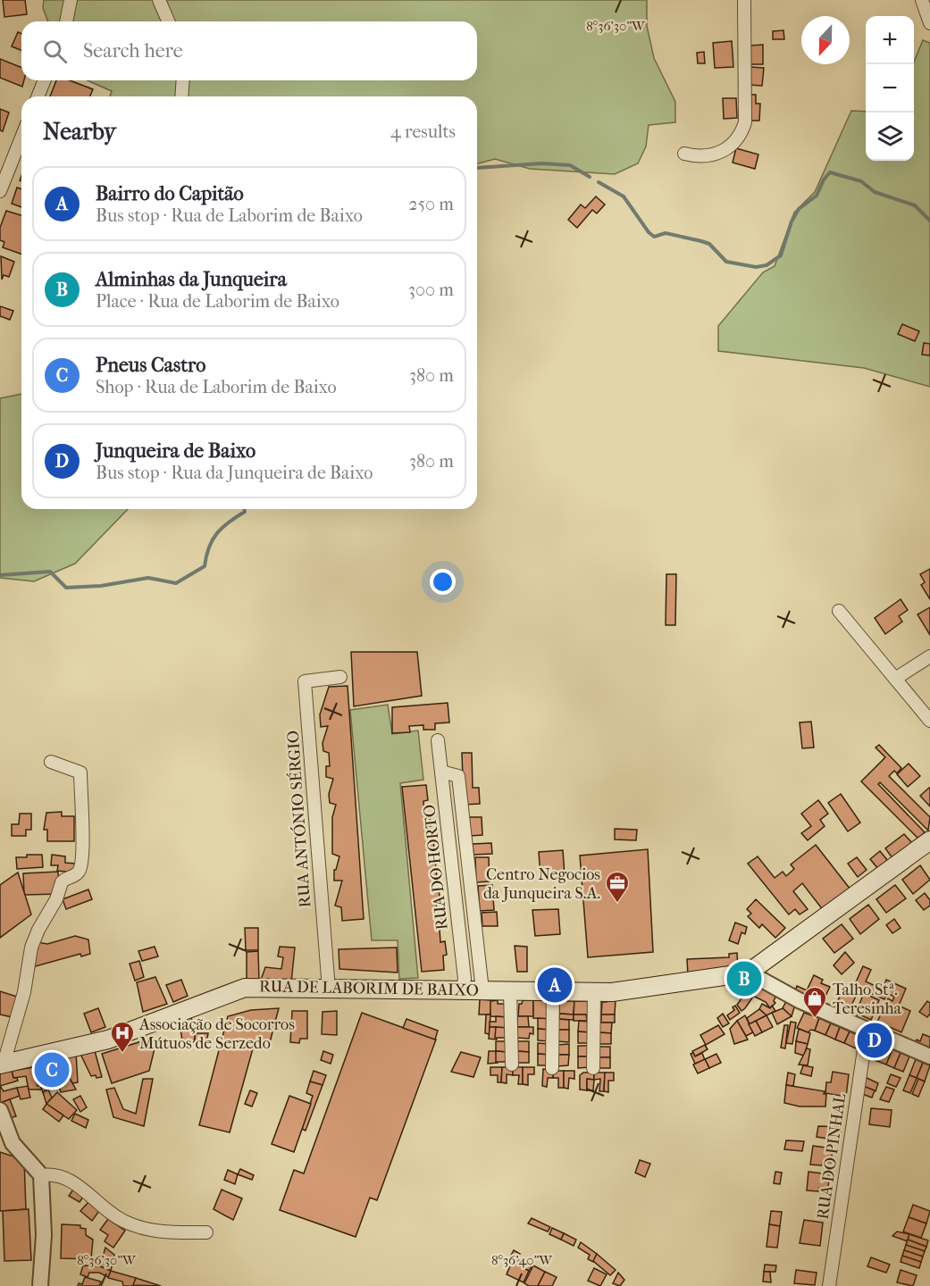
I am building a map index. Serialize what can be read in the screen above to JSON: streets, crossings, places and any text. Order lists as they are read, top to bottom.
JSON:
{
  "streets": {
    "main road": ["RUA DE LABORIM DE BAIXO"],
    "street": ["RUA ANTÓNIO SÉRGIO", "RUA DO HORTO", "RUA DO PINHAL"]
  },
  "crossings": [
    ["RUA ANTÓNIO SÉRGIO", "RUA DE LABORIM DE BAIXO"],
    ["RUA DO HORTO", "RUA DE LABORIM DE BAIXO"]
  ],
  "places": {
    "office": ["Centro Negocios da Junqueira S.A."],
    "shop": ["Talho Stª. Teresinha"],
    "hospital": ["Associação de Socorros Mútuos de Serzedo"]
  },
  "north": "bottom",
  "page": {
    "map_buttons": ["+", "−"],
    "search": "Search here",
    "heading": ["Nearby", "4 results"],
    "list": [
      {
        "mark": "A",
        "name": "Bairro do Capitão",
        "note": "Bus stop · Rua de Laborim de Baixo",
        "value": "250 m"
      },
      {
        "mark": "B",
        "name": "Alminhas da Junqueira",
        "note": "Place · Rua de Laborim de Baixo",
        "value": "300 m"
      },
      {
        "mark": "C",
        "name": "Pneus Castro",
        "note": "Shop · Rua de Laborim de Baixo",
        "value": "380 m"
      },
      {
        "mark": "D",
        "name": "Junqueira de Baixo",
        "note": "Bus stop · Rua da Junqueira de Baixo",
        "value": "380 m"
      }
    ],
    "pins": [
      "B",
      "A",
      "D",
      "C"
    ]
  },
  "coordinates": ["8°36'30\"W", "8°36'40\"W"]
}
